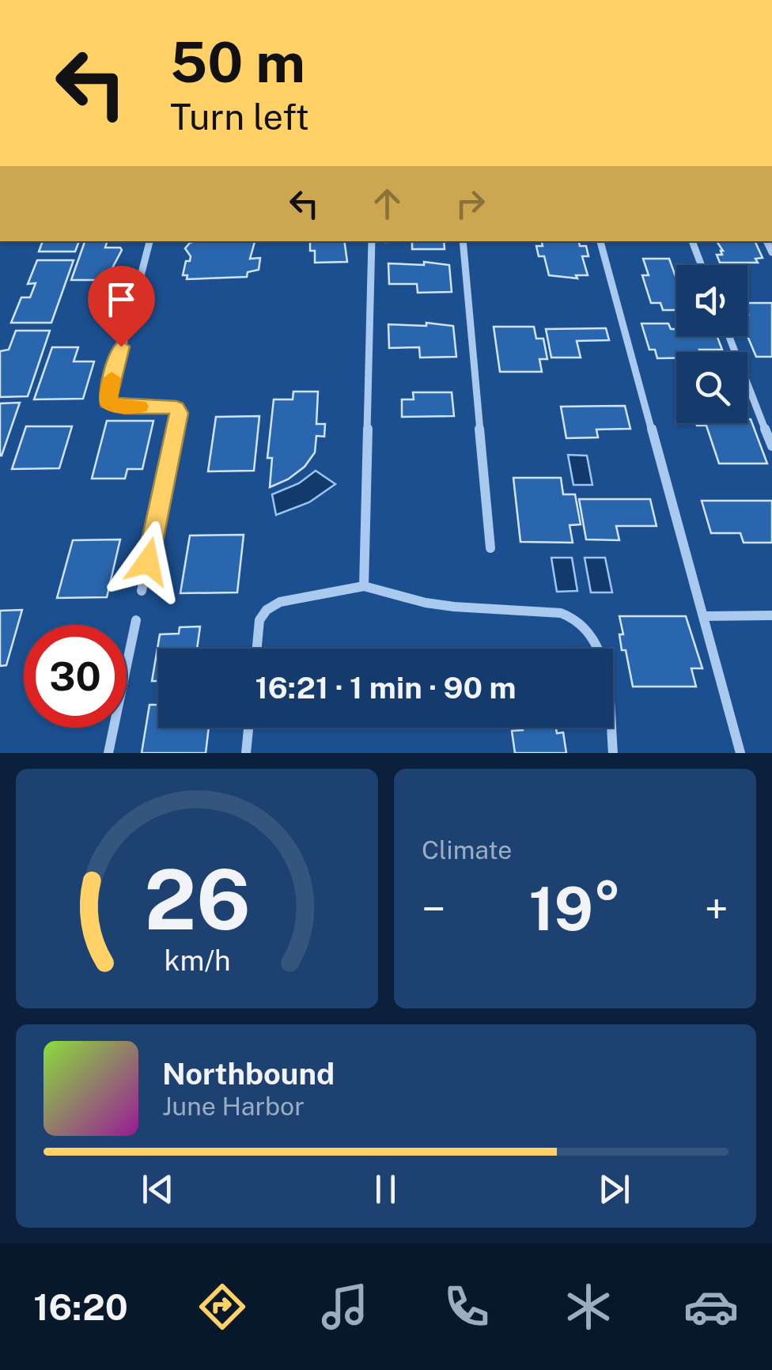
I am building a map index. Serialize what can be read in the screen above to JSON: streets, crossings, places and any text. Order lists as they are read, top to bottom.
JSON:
{
  "page": {
    "turn": ["50 m", "Turn left"],
    "limit": "30",
    "trip": "16:21 · 1 min · 90 m",
    "tile": "Climate",
    "heat": ["−", "19°", "+"],
    "song": ["Northbound", "June Harbor"],
    "tabs": "16:20",
    "gauge": ["26", "km/h"]
  }
}
